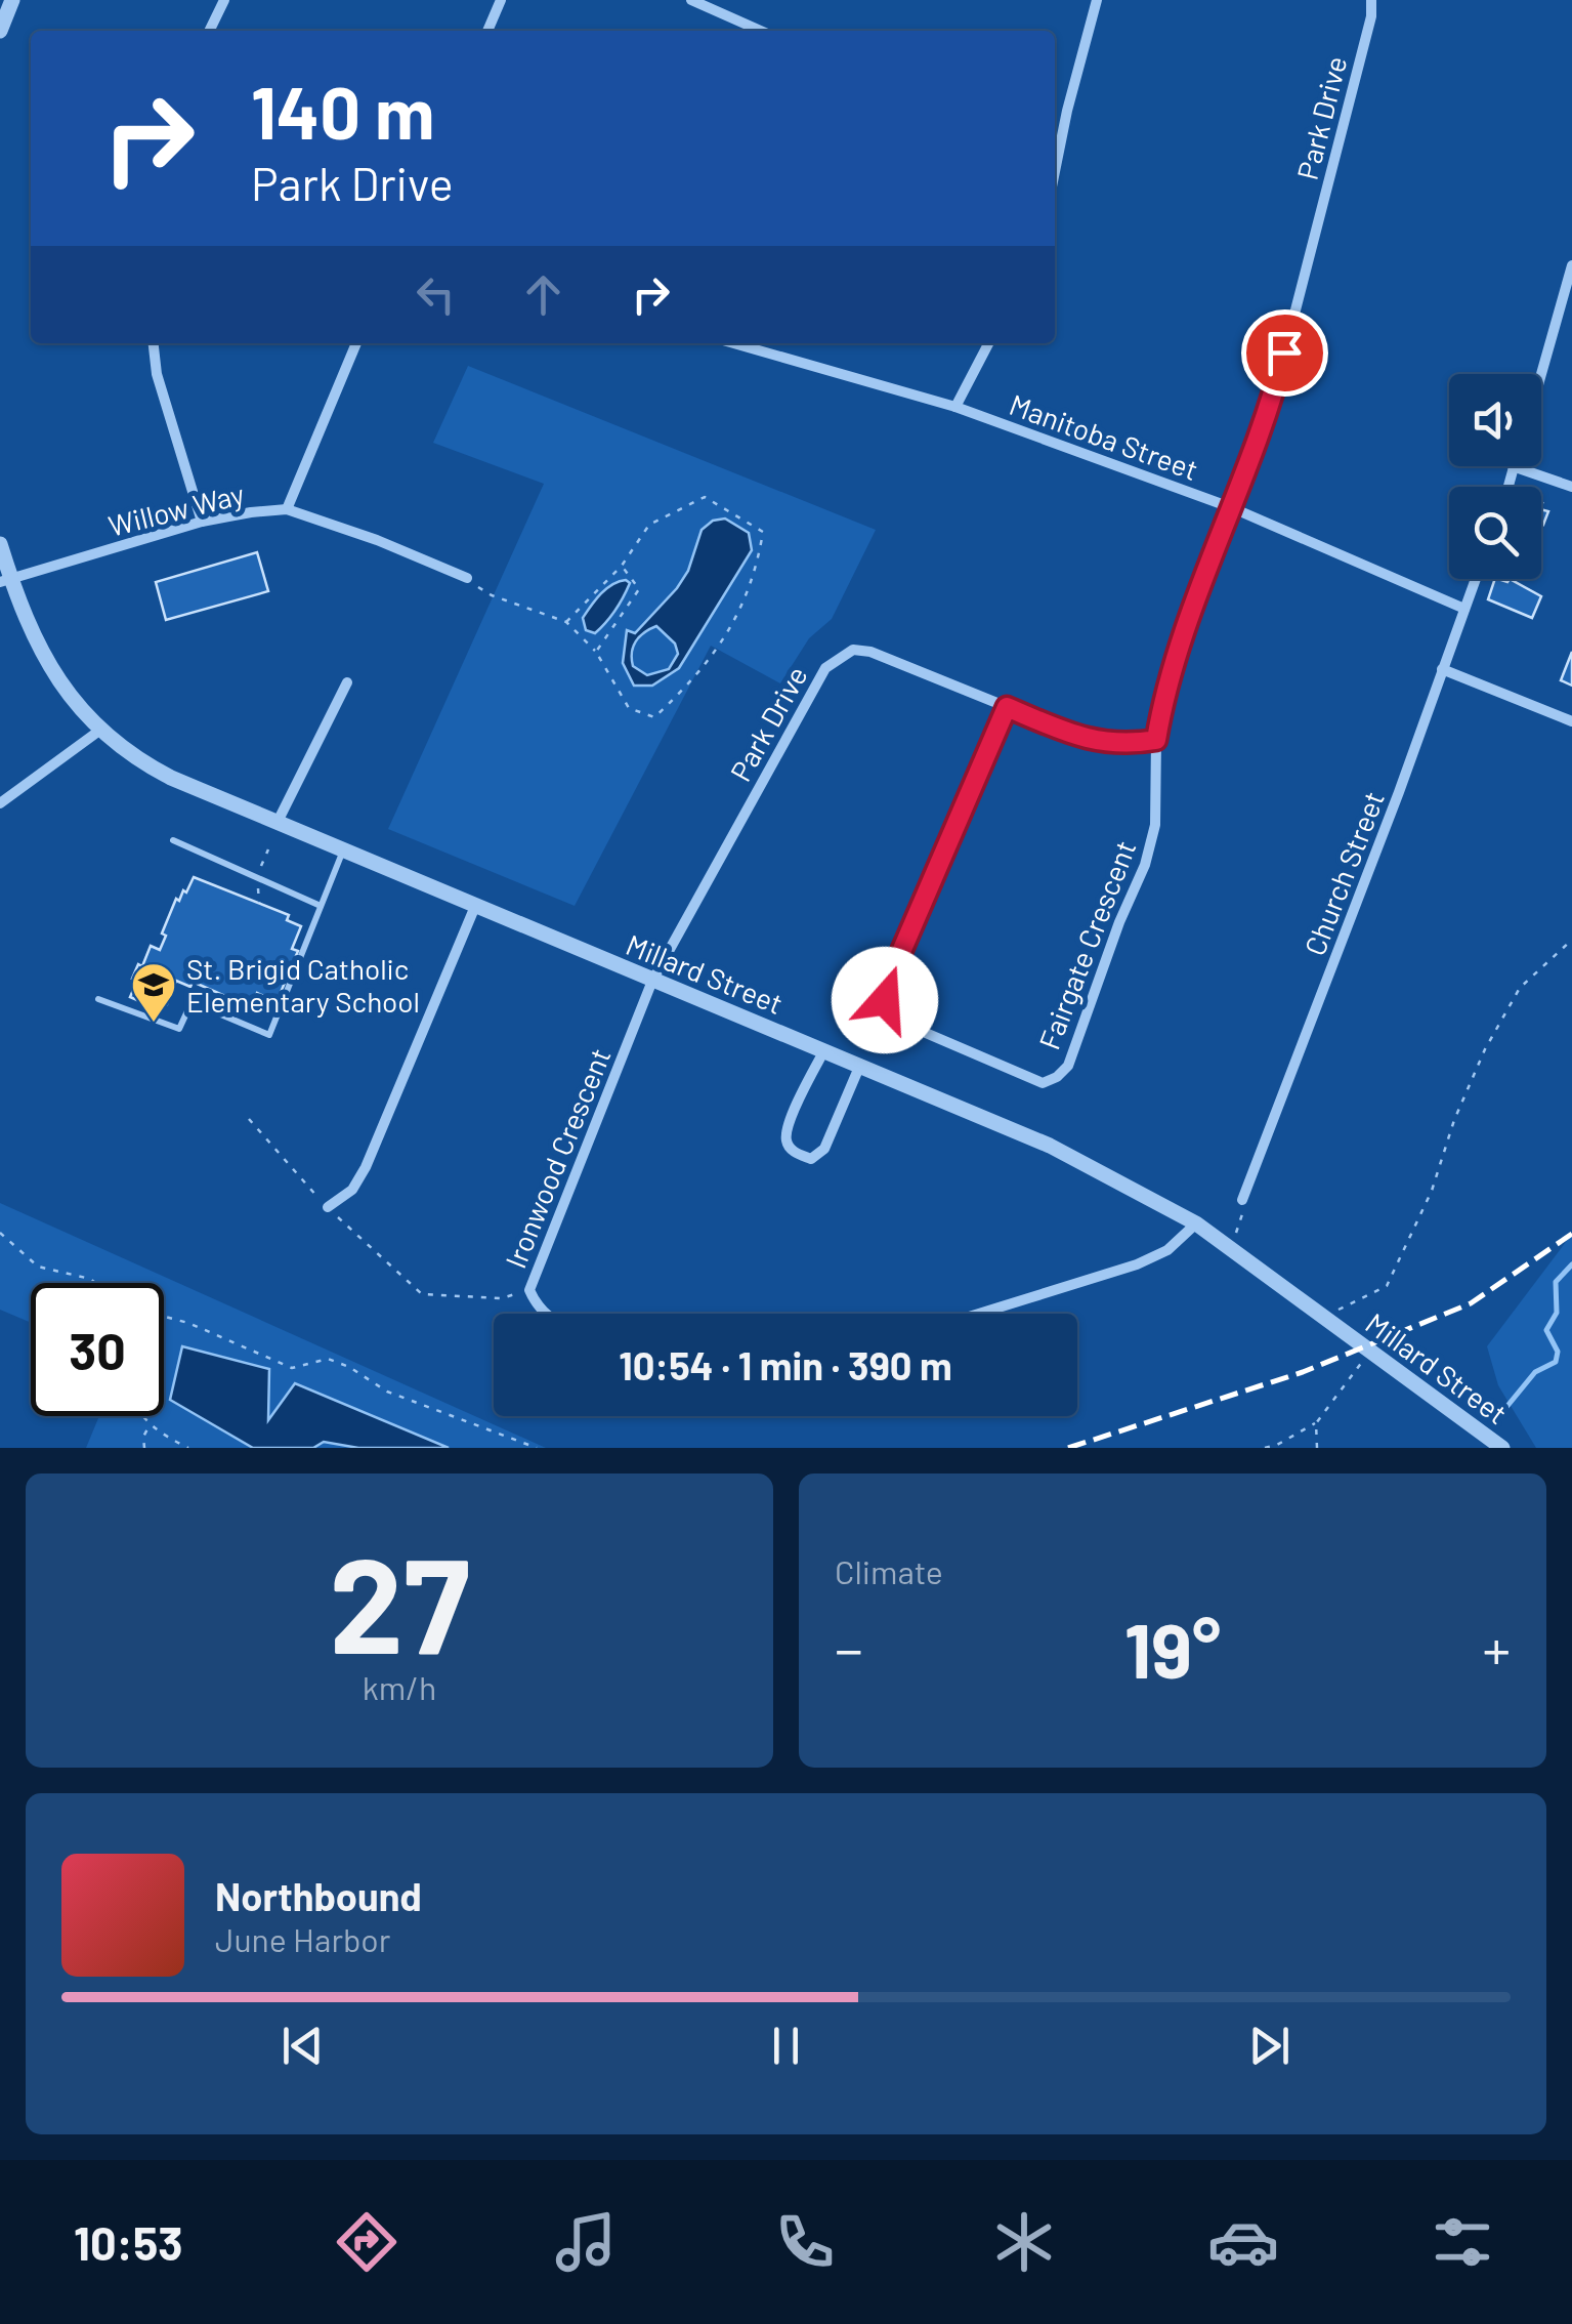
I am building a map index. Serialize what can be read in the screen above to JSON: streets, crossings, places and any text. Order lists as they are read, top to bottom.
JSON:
{
  "streets": {
    "street": [
      "Park Drive",
      "Manitoba Street",
      "Willow Way",
      "Church Street",
      "Fairgate Crescent",
      "Millard Street",
      "Ironwood Crescent"
    ]
  },
  "crossings": [
    ["Park Drive", "Manitoba Street"],
    ["Park Drive", "Fairgate Crescent"],
    ["Park Drive", "Millard Street"],
    ["Park Drive", "Ironwood Crescent"],
    ["Manitoba Street", "Church Street"],
    ["Willow Way", "Millard Street"],
    ["Millard Street", "Ironwood Crescent"]
  ],
  "places": {
    "school or university": ["St. Brigid Catholic Elementary School"]
  },
  "page": {
    "turn": ["140 m", "Park Drive"],
    "limit": "30",
    "trip": "10:54 · 1 min · 390 m",
    "tile": [
      ["27", "km/h"],
      "Climate"
    ],
    "heat": ["−", "19°", "+"],
    "song": ["Northbound", "June Harbor"],
    "tabs": "10:53"
  }
}
